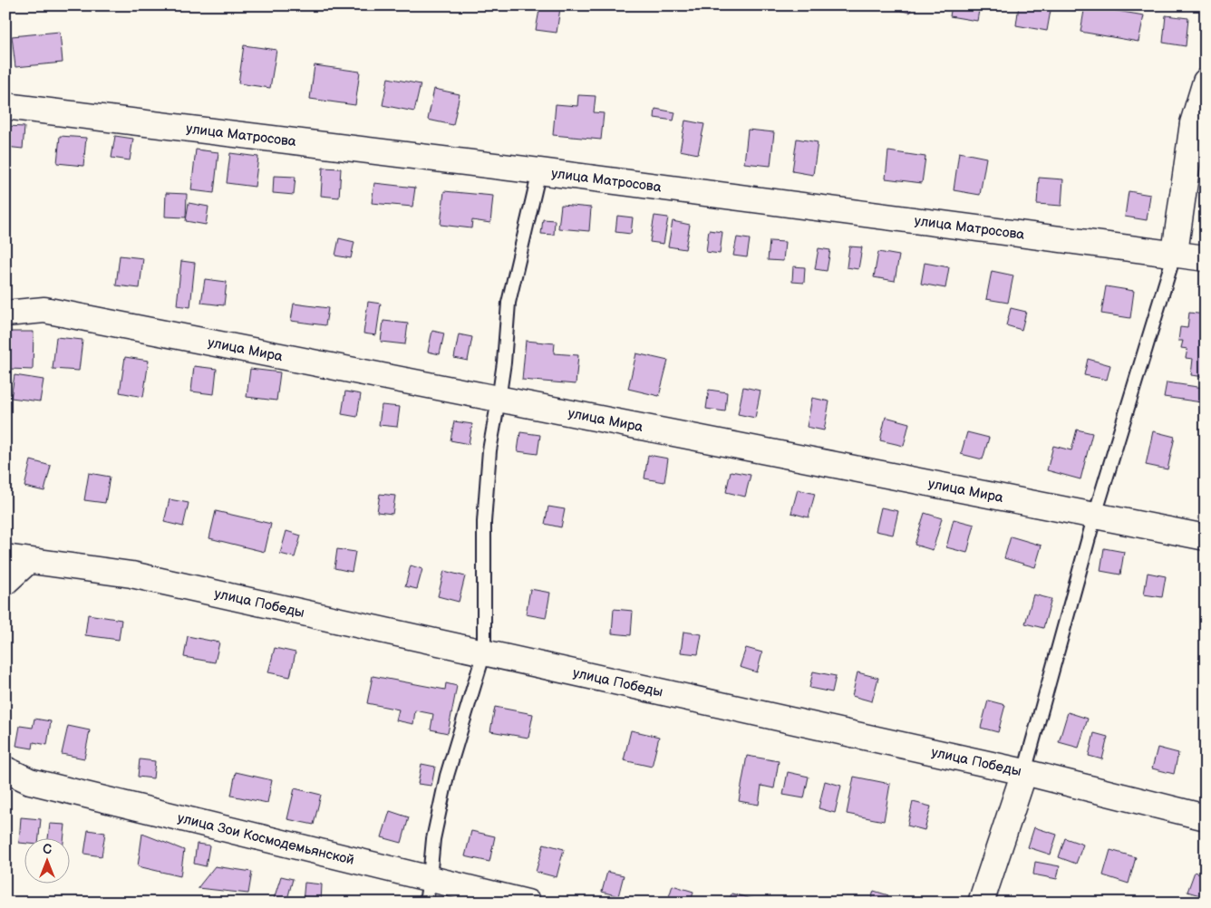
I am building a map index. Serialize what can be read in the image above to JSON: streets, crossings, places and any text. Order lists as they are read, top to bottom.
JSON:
{
  "streets": {
    "street": [
      "улица Матросова",
      "улица Мира",
      "улица Победы",
      "улица Зои Космодемьянской"
    ]
  },
  "north": "top"
}
